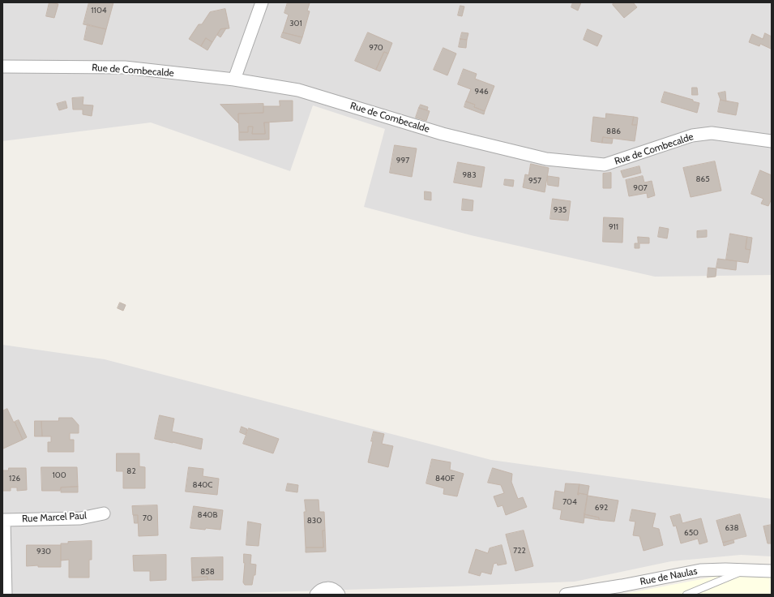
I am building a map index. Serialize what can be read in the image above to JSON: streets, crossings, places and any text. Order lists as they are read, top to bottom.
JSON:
{
  "streets": {
    "street": ["Rue de Combecalde", "Rue Marcel Paul", "Rue de Naulas"]
  },
  "house_numbers": [
    "1104",
    "301",
    "970",
    "946",
    "886",
    "997",
    "983",
    "865",
    "957",
    "907",
    "935",
    "911",
    "82",
    "100",
    "126",
    "840F",
    "840C",
    "704",
    "692",
    "840B",
    "70",
    "830",
    "638",
    "650",
    "722",
    "930",
    "858"
  ]
}
